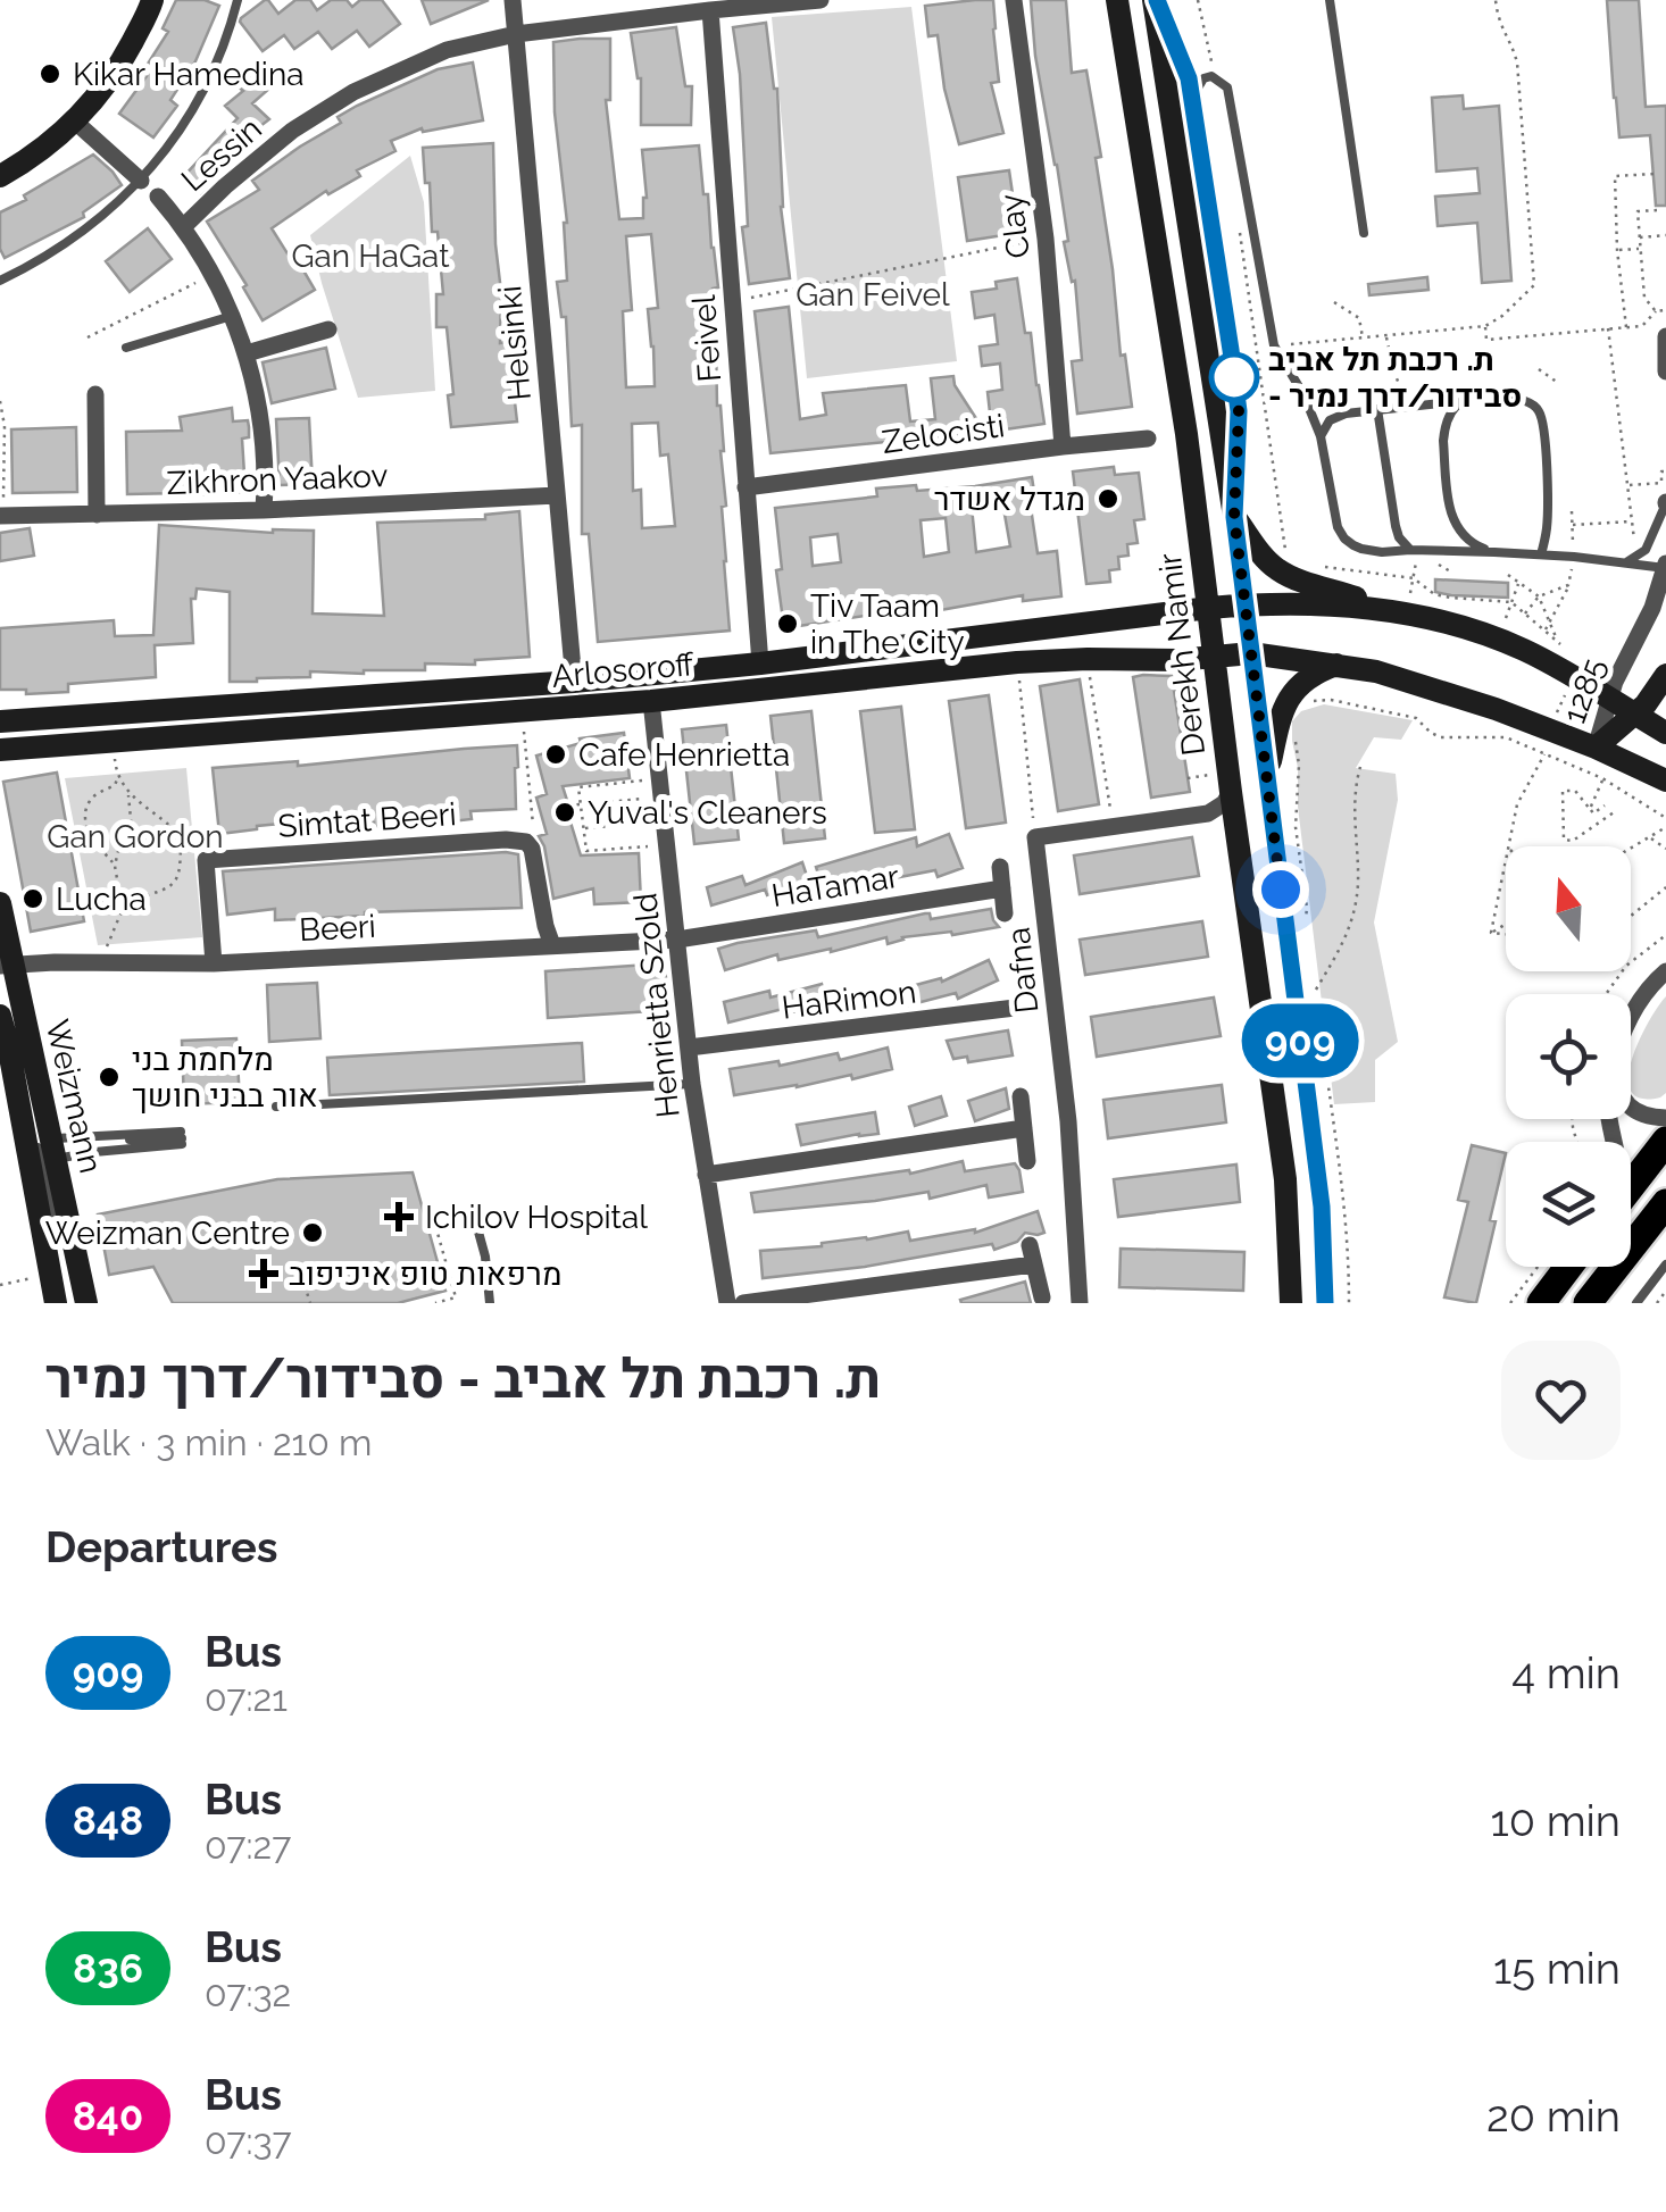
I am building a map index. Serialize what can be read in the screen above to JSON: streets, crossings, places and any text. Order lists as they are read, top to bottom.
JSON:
{
  "streets": {
    "street": [
      "Lessin",
      "Clay",
      "Feivel",
      "Helsinki",
      "Zelocisti",
      "Zikhron Yaakov",
      "Derekh Namir",
      "Arlosoroff",
      "1285",
      "Simtat Beeri",
      "HaTamar",
      "Beeri",
      "Dafna",
      "HaRimon",
      "Henrietta Szold",
      "Weizmann"
    ]
  },
  "crossings": [
    ["Lessin", "Feivel"],
    ["Lessin", "Helsinki"],
    ["Clay", "Zelocisti"],
    ["Feivel", "Zelocisti"],
    ["Feivel", "Arlosoroff"],
    ["Helsinki", "Zikhron Yaakov"],
    ["Helsinki", "Arlosoroff"],
    ["Derekh Namir", "Arlosoroff"],
    ["Arlosoroff", "1285"],
    ["Arlosoroff", "Henrietta Szold"],
    ["Simtat Beeri", "Beeri"],
    ["HaTamar", "Beeri"],
    ["HaTamar", "Henrietta Szold"],
    ["Beeri", "Henrietta Szold"],
    ["Beeri", "Weizmann"],
    ["HaRimon", "Henrietta Szold"]
  ],
  "parks": ["Gan HaGat", "Gan Feivel", "Gan Gordon"],
  "places": {
    "other": [
      "Kikar Hamedina",
      "ת. רכבת תל אביב - סבידור/דרך נמיר",
      "מגדל אשדר",
      "Tiv Taam in The City",
      "Cafe Henrietta",
      "Yuval's Cleaners",
      "Lucha",
      "מלחמת בני אור בבני חושך",
      "Weizman Centre"
    ],
    "health": ["Ichilov Hospital", "מרפאות טופ איכיפוב"]
  },
  "lines": ["bus line 909"],
  "north": "top",
  "page": {
    "on_map": "909",
    "heading": [
      ["ת. רכבת תל אביב - סבידור/דרך נמיר", "Walk · 3 min · 210 m"],
      "Departures"
    ],
    "list": [
      {
        "mark": "909",
        "name": "Bus",
        "note": "07:21",
        "value": "4 min"
      },
      {
        "mark": "848",
        "name": "Bus",
        "note": "07:27",
        "value": "10 min"
      },
      {
        "mark": "836",
        "name": "Bus",
        "note": "07:32",
        "value": "15 min"
      },
      {
        "mark": "840",
        "name": "Bus",
        "note": "07:37",
        "value": "20 min"
      }
    ]
  }
}
